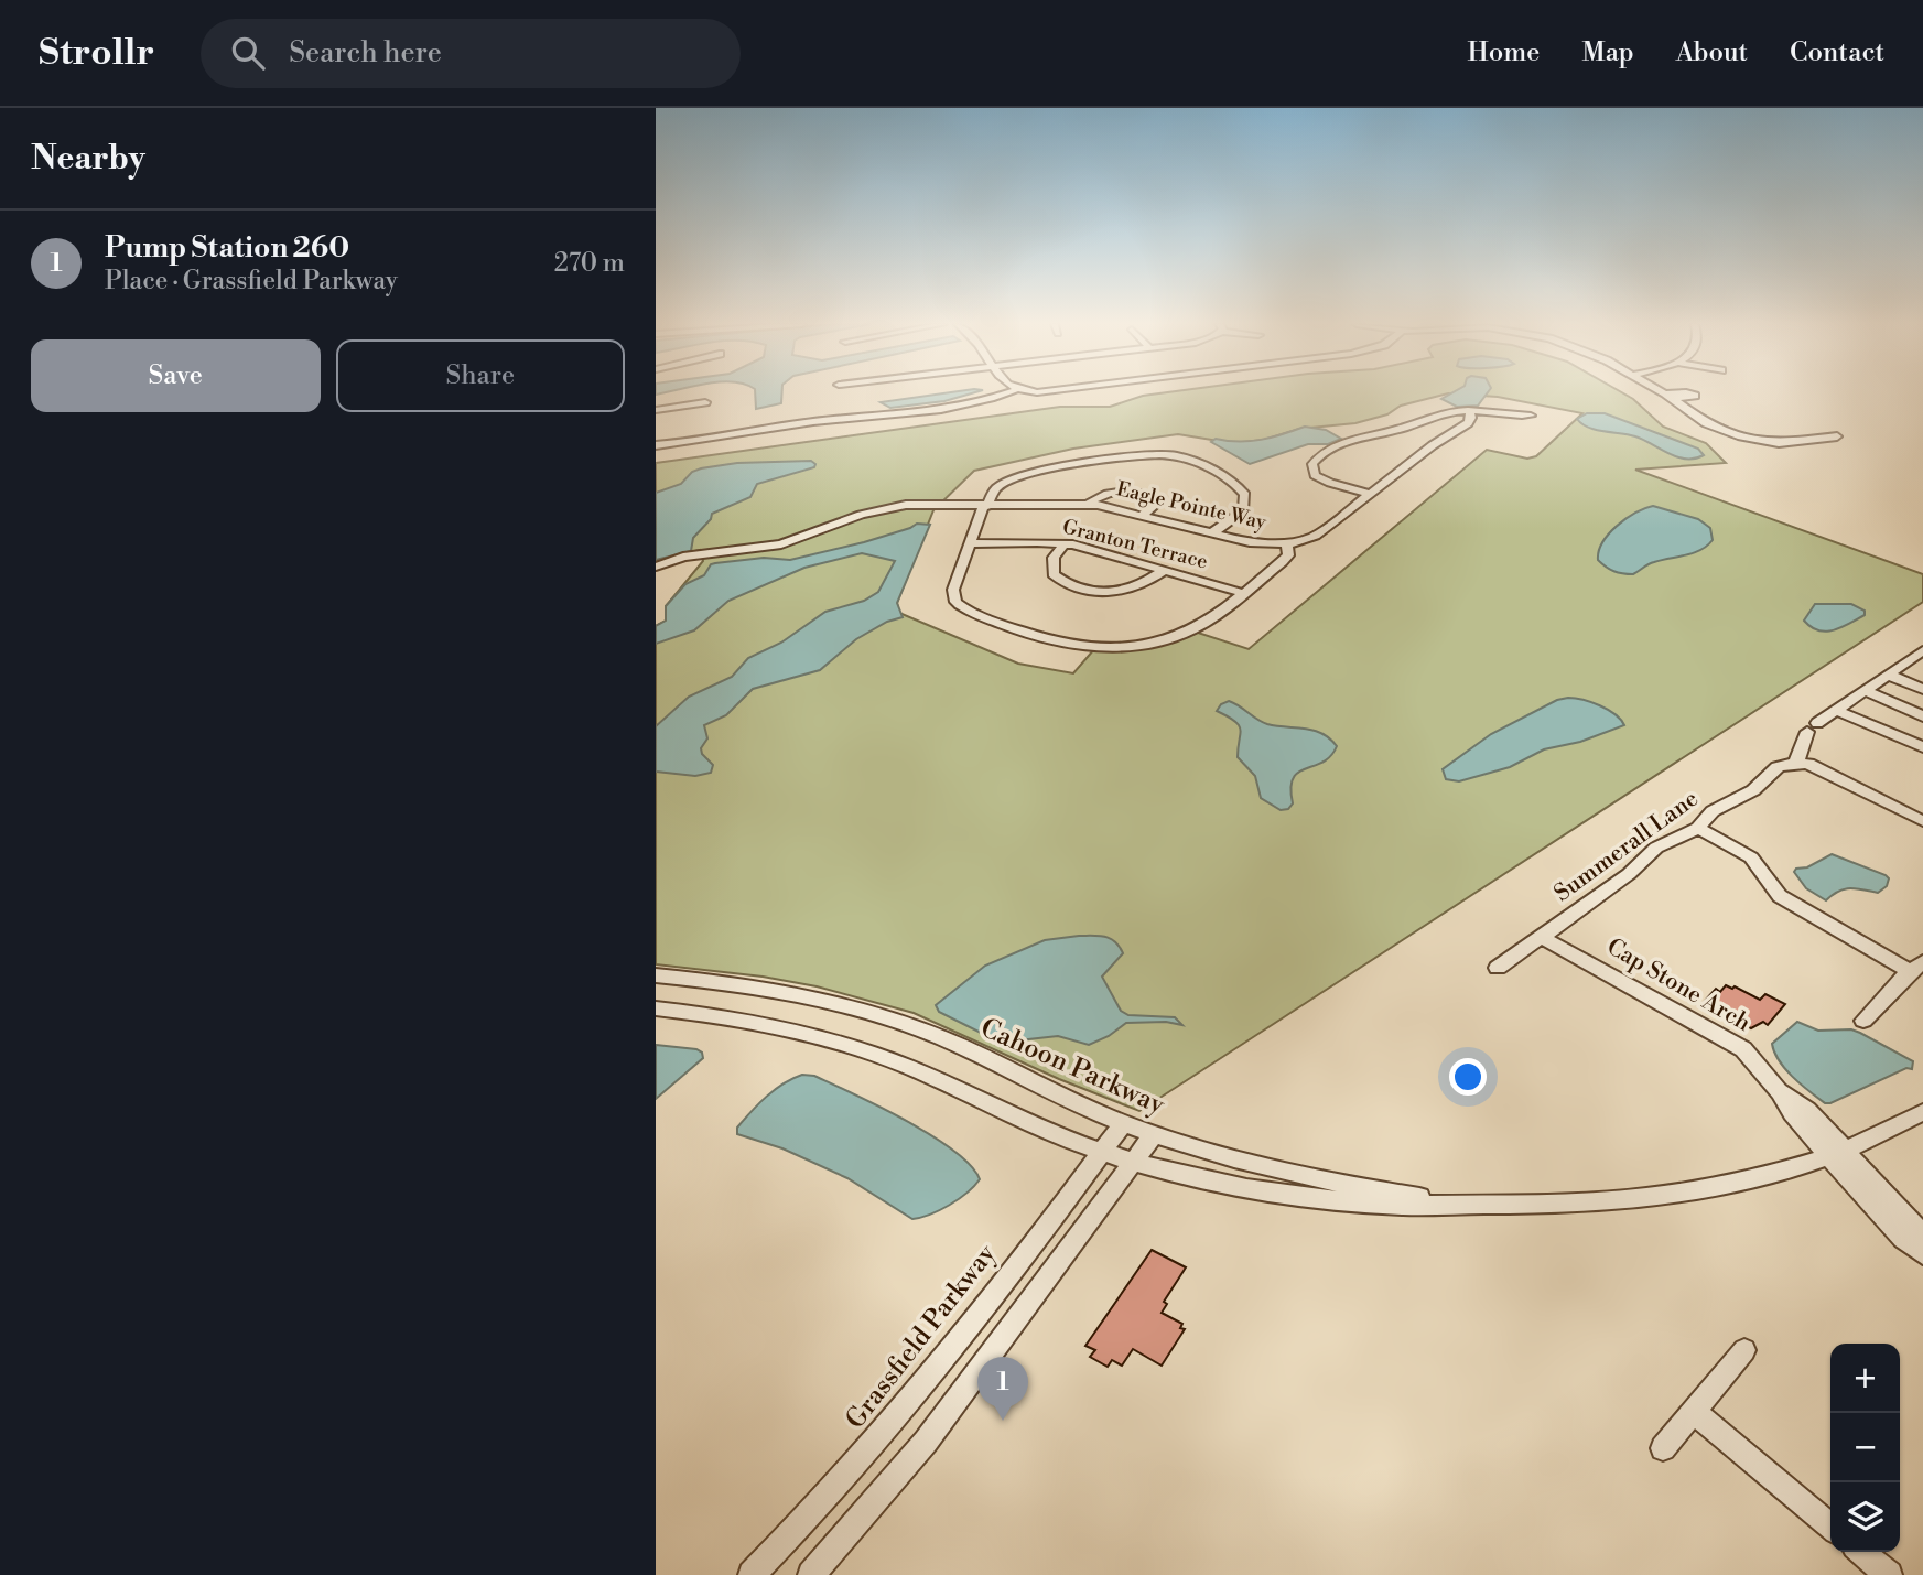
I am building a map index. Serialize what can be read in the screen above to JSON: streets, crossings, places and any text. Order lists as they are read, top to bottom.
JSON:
{
  "streets": {
    "street": [
      "Eagle Pointe Way",
      "Granton Terrace",
      "Summerall Lane",
      "Cap Stone Arch",
      "Cahoon Parkway",
      "Grassfield Parkway"
    ]
  },
  "crossings": [
    ["Summerall Lane", "Cap Stone Arch"],
    ["Cap Stone Arch", "Cahoon Parkway"],
    ["Cahoon Parkway", "Grassfield Parkway"]
  ],
  "page": {
    "header": "Strollr",
    "search": "Search here",
    "nav": [
      "Home",
      "Map",
      "About",
      "Contact"
    ],
    "heading": "Nearby",
    "list": [
      {
        "mark": "1",
        "name": "Pump Station 260",
        "note": "Place · Grassfield Parkway",
        "value": "270 m"
      }
    ],
    "buttons": ["Save", "Share"],
    "map_buttons": ["+", "−"],
    "pins": "1"
  }
}
